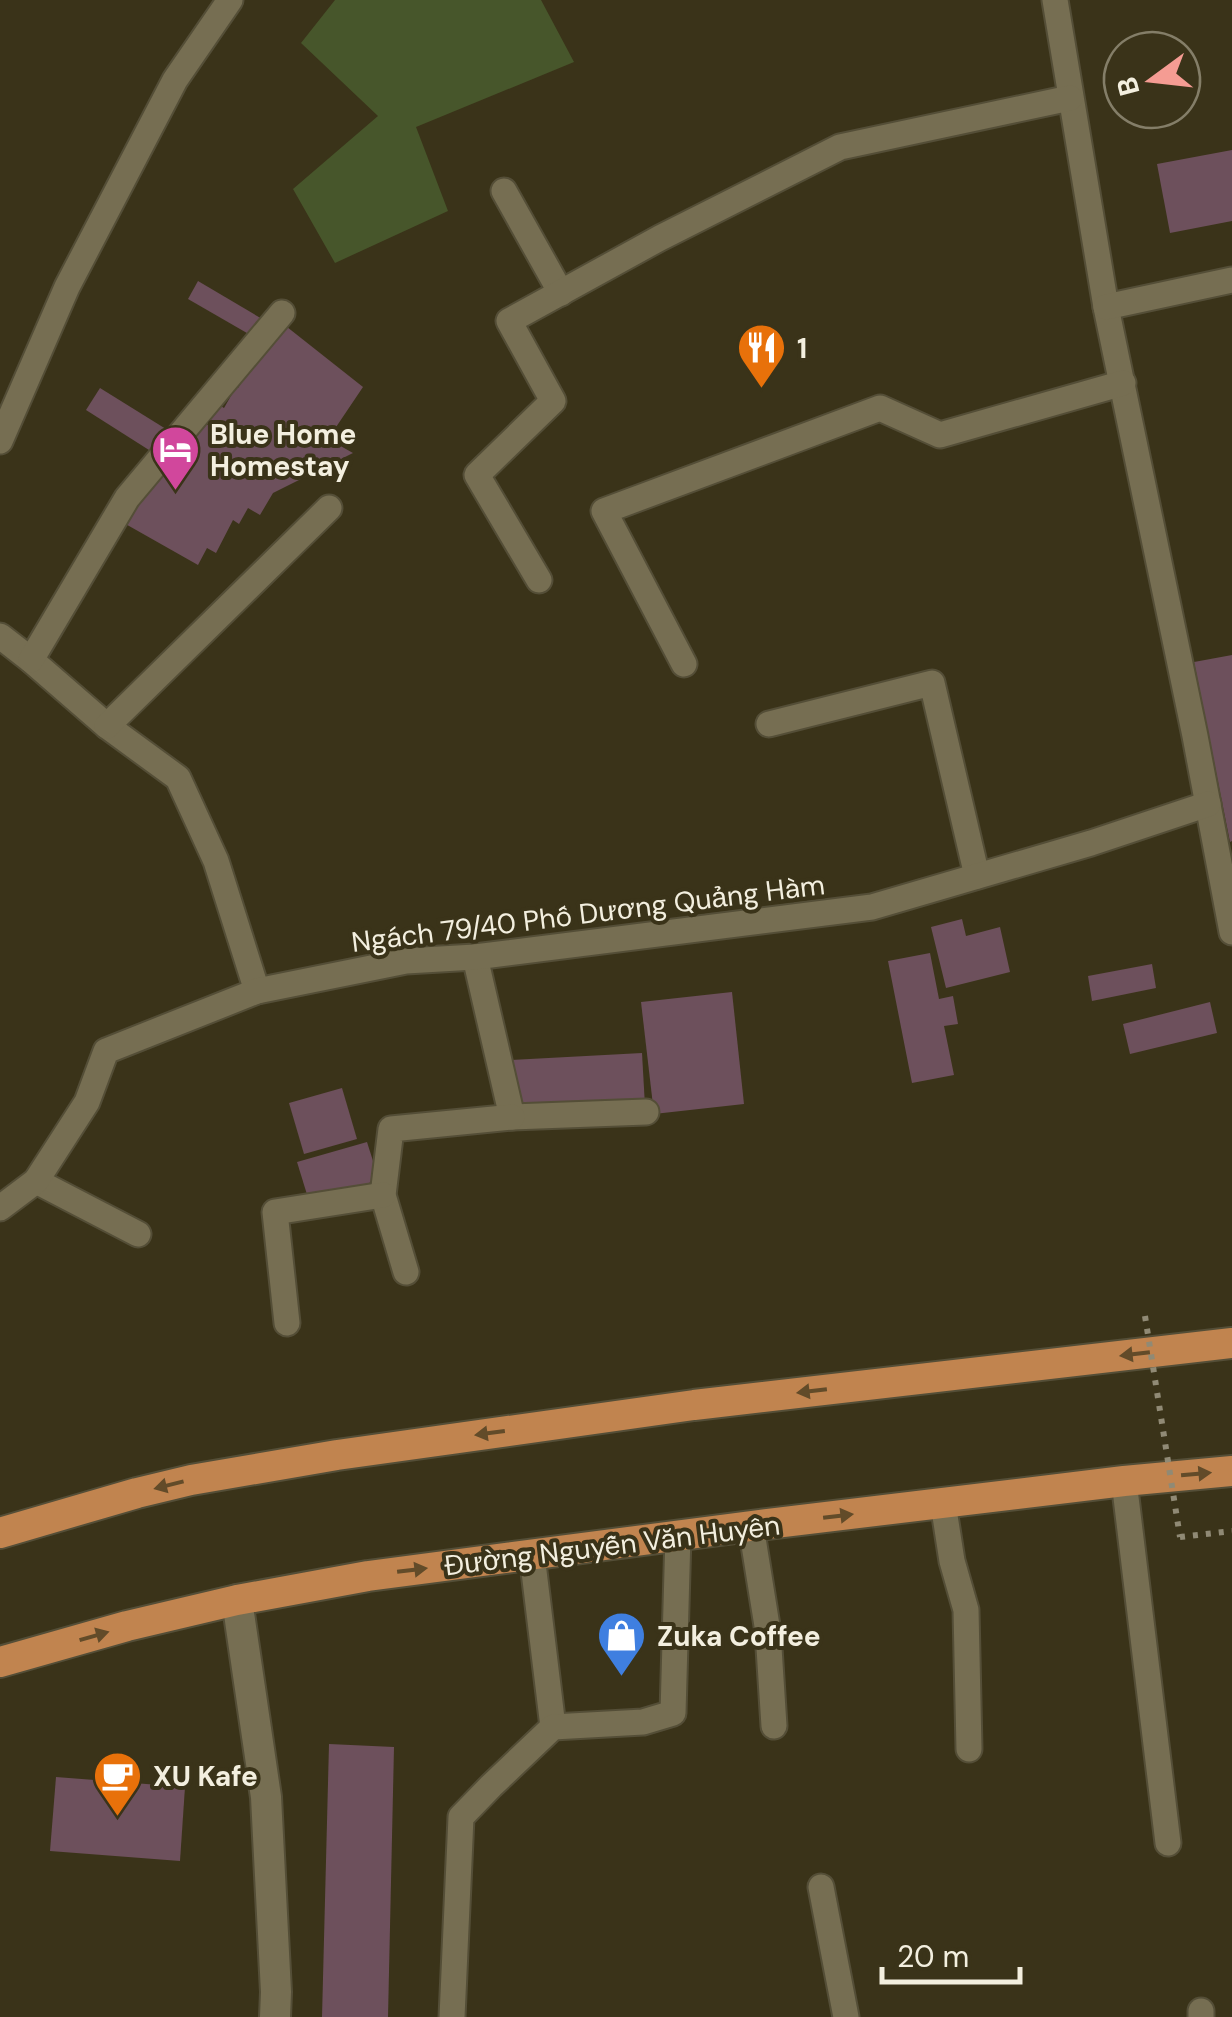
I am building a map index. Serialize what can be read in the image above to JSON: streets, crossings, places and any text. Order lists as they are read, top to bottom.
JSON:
{
  "streets": {
    "main road": ["Đường Nguyễn Văn Huyên"],
    "lane": ["Ngách 79/40 Phố Dương Quảng Hàm"]
  },
  "places": {
    "restaurant": ["1"],
    "hotel": ["Blue Home Homestay"],
    "shop": ["Zuka Coffee"],
    "cafe": ["XU Kafe"]
  },
  "scale_bar": "20 m",
  "north": "left"
}
